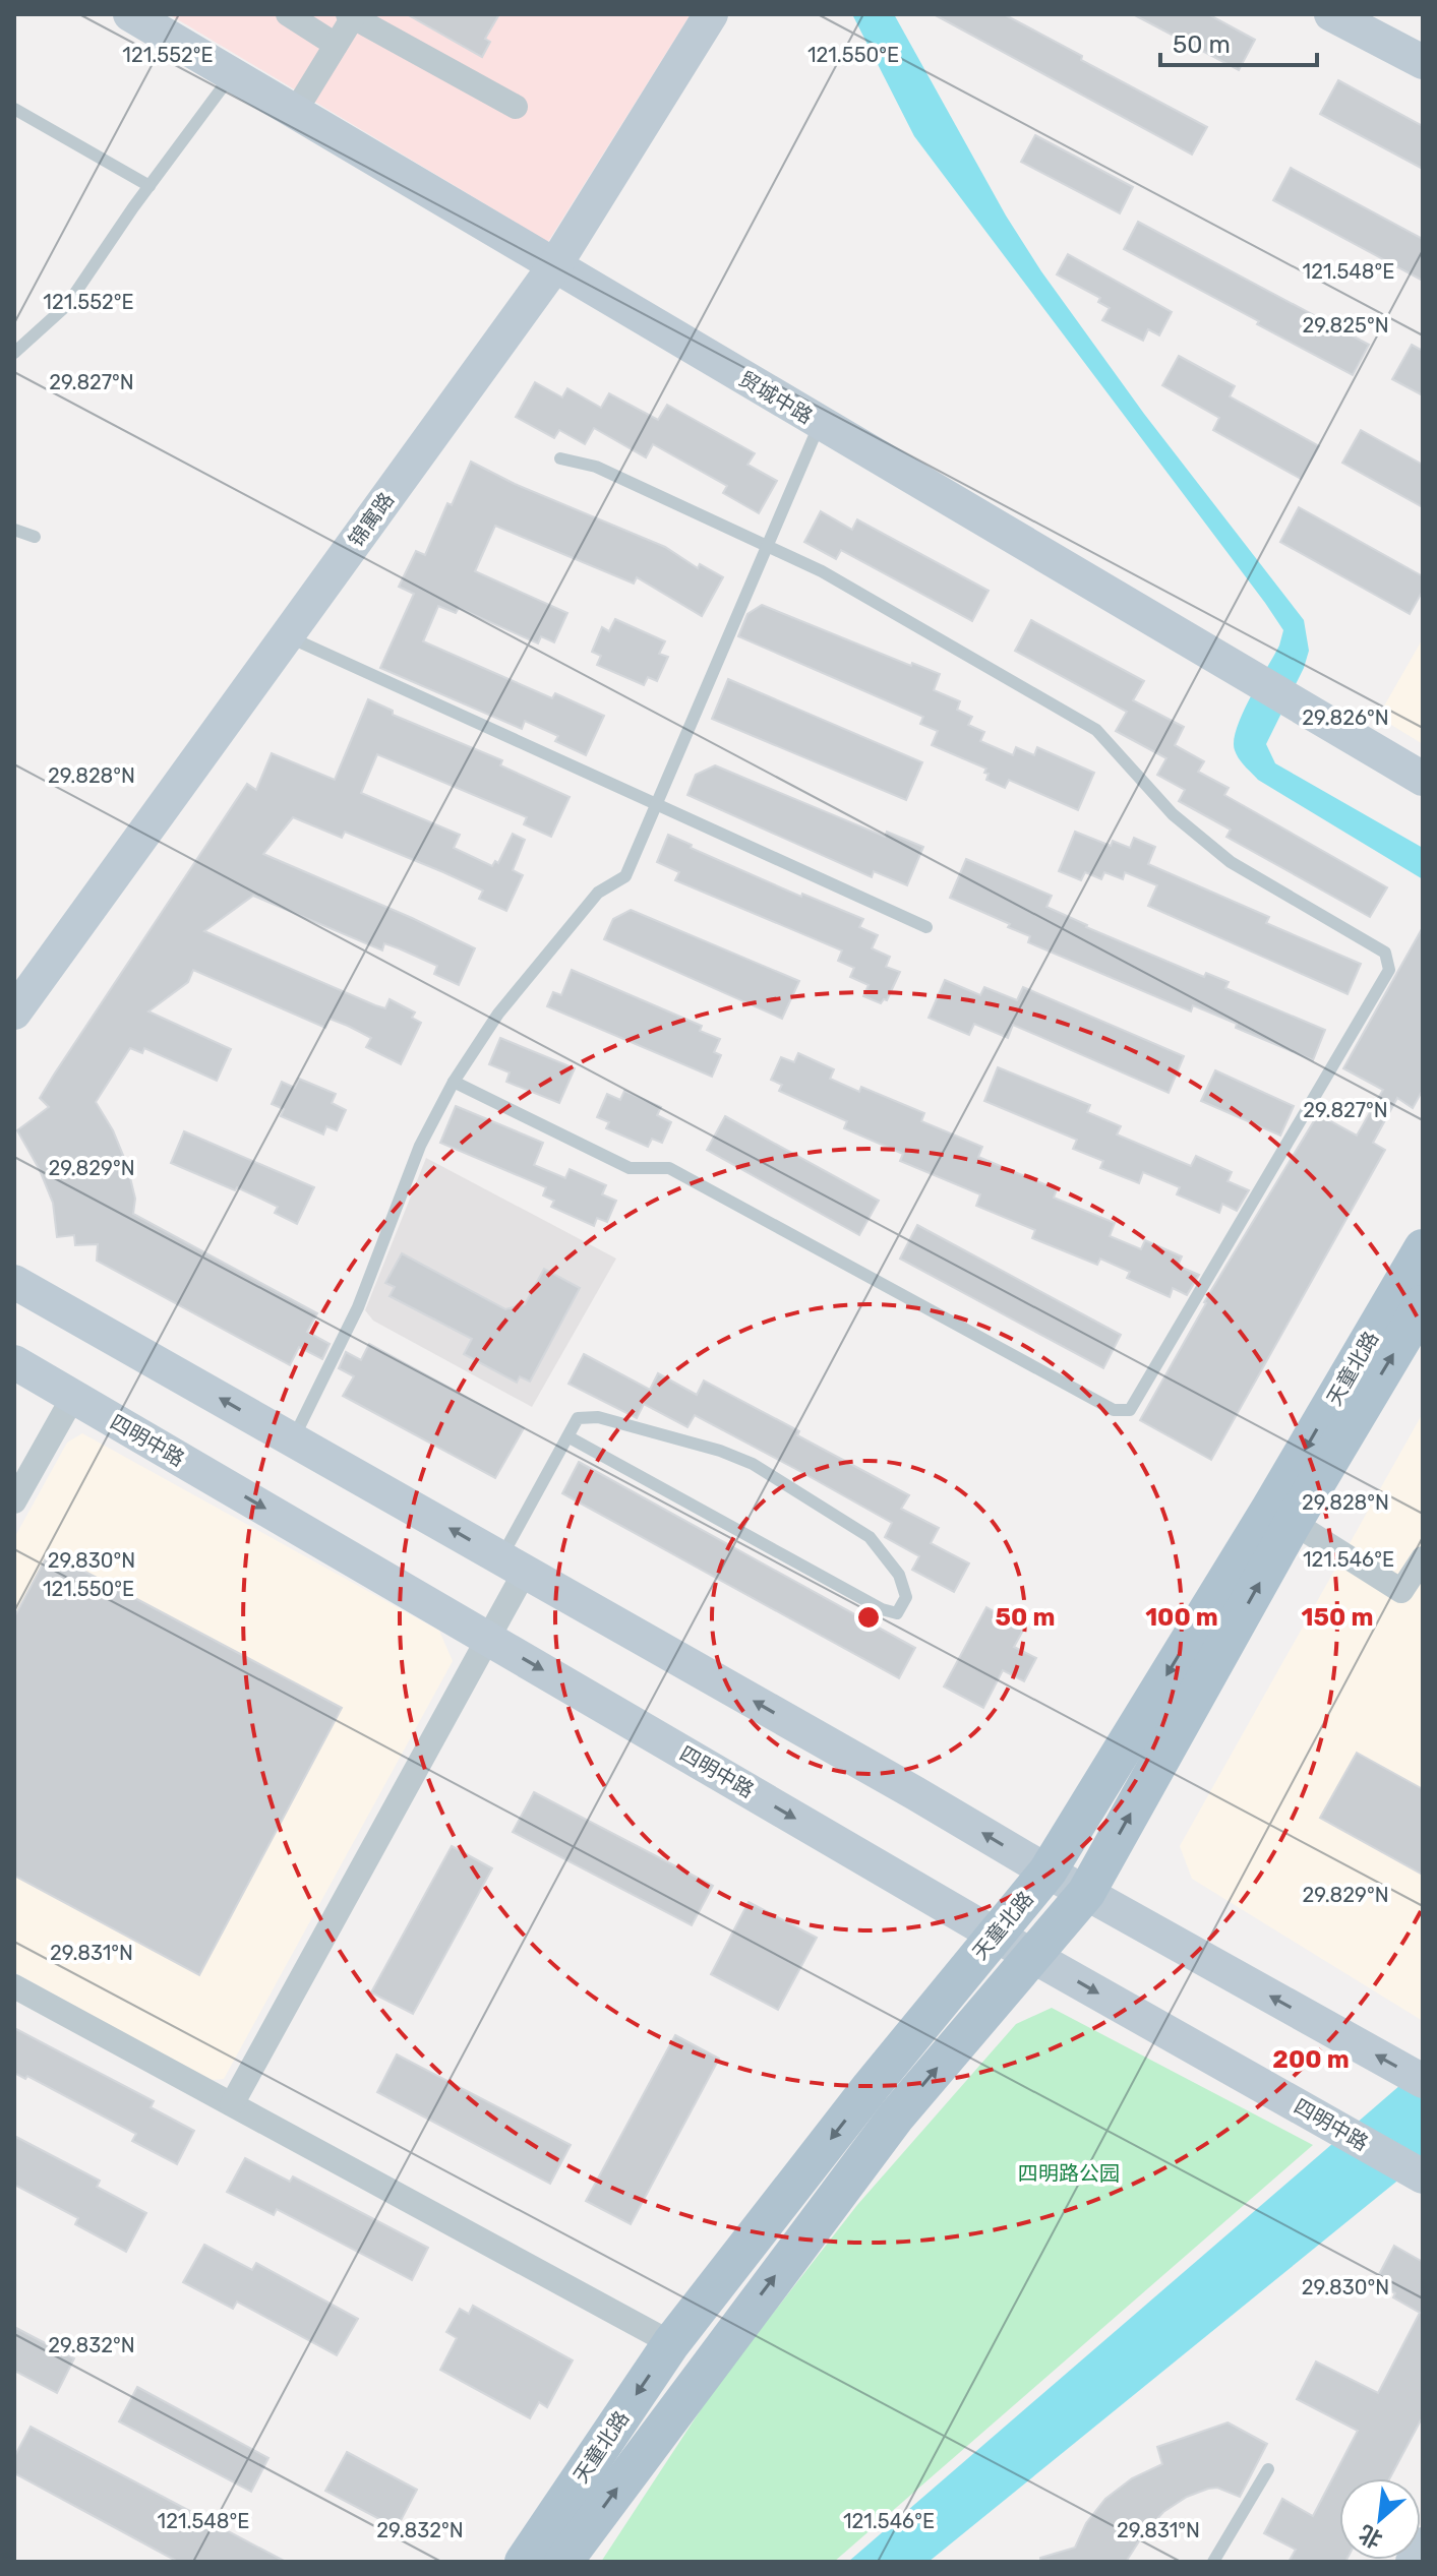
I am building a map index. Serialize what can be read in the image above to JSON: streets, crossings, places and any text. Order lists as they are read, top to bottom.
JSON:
{
  "streets": {
    "main road": [
      "贸城中路",
      "锦寓路",
      "天童北路",
      "四明中路"
    ]
  },
  "crossings": [
    ["贸城中路", "锦寓路"],
    ["天童北路", "四明中路"]
  ],
  "parks": ["四明路公园"],
  "scale_bar": "50 m",
  "north": "bottom left",
  "coordinates": [
    "121.552°E",
    "121.550°E",
    "121.548°E",
    "29.825°N",
    "29.827°N",
    "29.826°N",
    "29.828°N",
    "29.829°N",
    "121.546°E",
    "29.830°N",
    "29.831°N",
    "29.832°N"
  ],
  "rings": [
    "50 m",
    "100 m",
    "150 m",
    "200 m"
  ]
}
